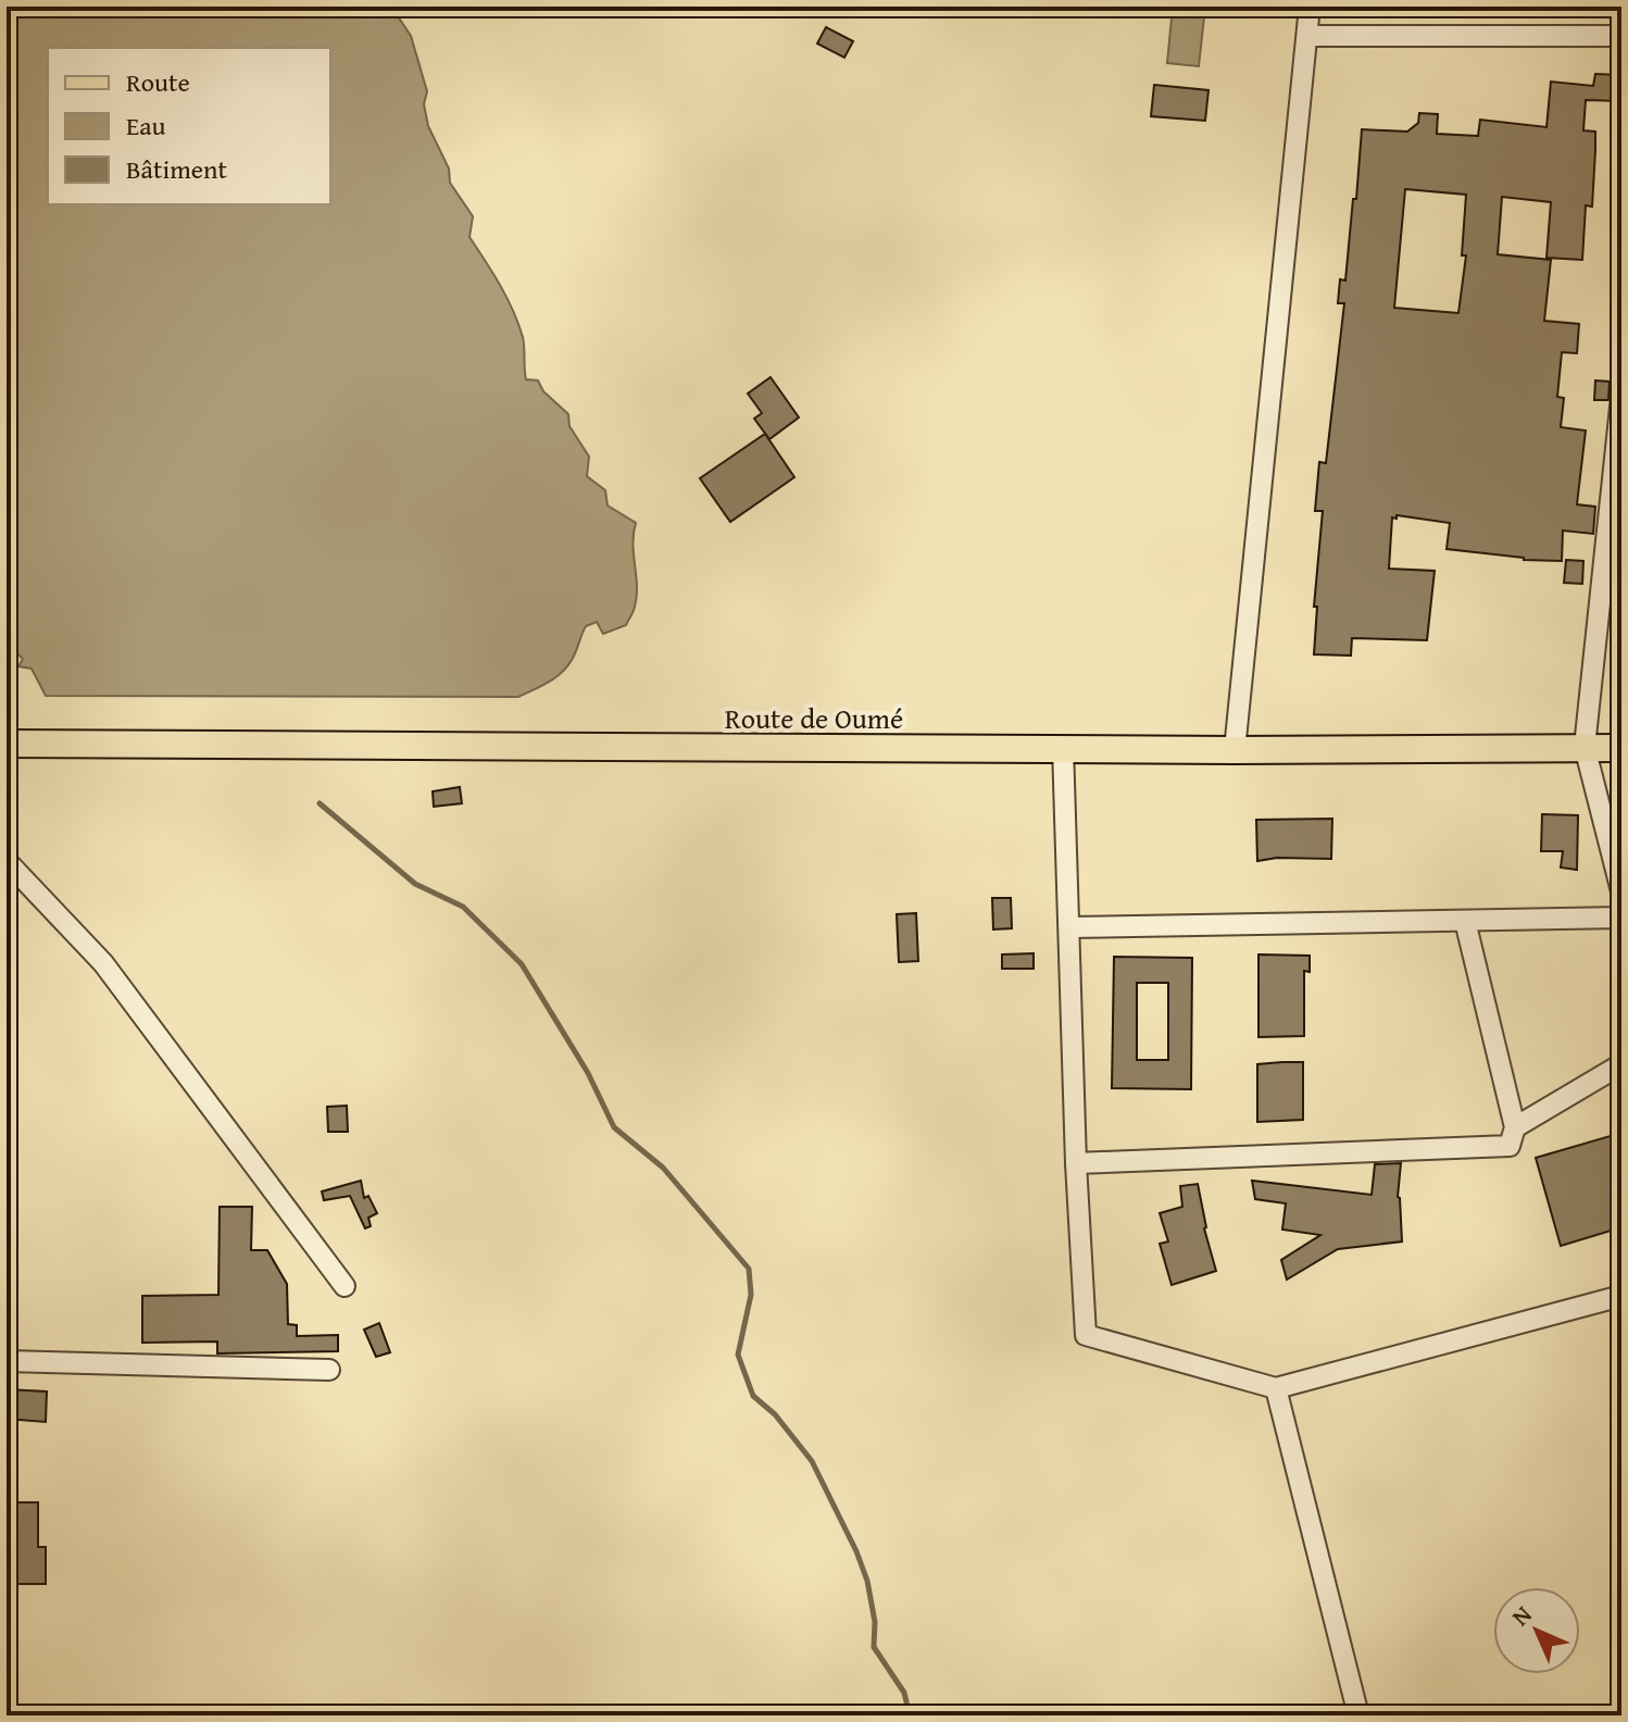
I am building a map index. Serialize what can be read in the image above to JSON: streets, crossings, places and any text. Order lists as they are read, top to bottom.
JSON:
{
  "streets": {
    "main road": ["Route de Oumé"]
  },
  "legend": ["Route", "Eau", "Bâtiment"],
  "north": "top left"
}
